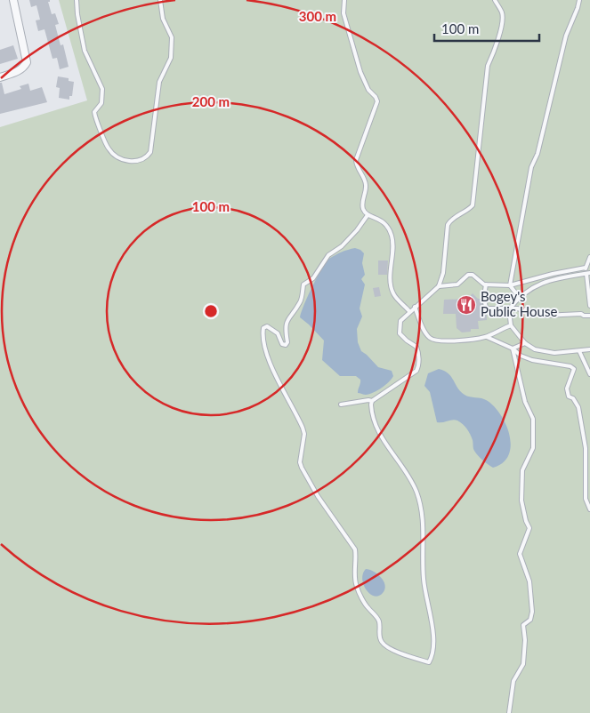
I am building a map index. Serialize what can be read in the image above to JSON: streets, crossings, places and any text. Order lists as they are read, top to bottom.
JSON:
{
  "places": {
    "restaurant": ["Bogey's Public House"]
  },
  "scale_bar": "100 m",
  "rings": ["300 m", "200 m", "100 m"]
}
